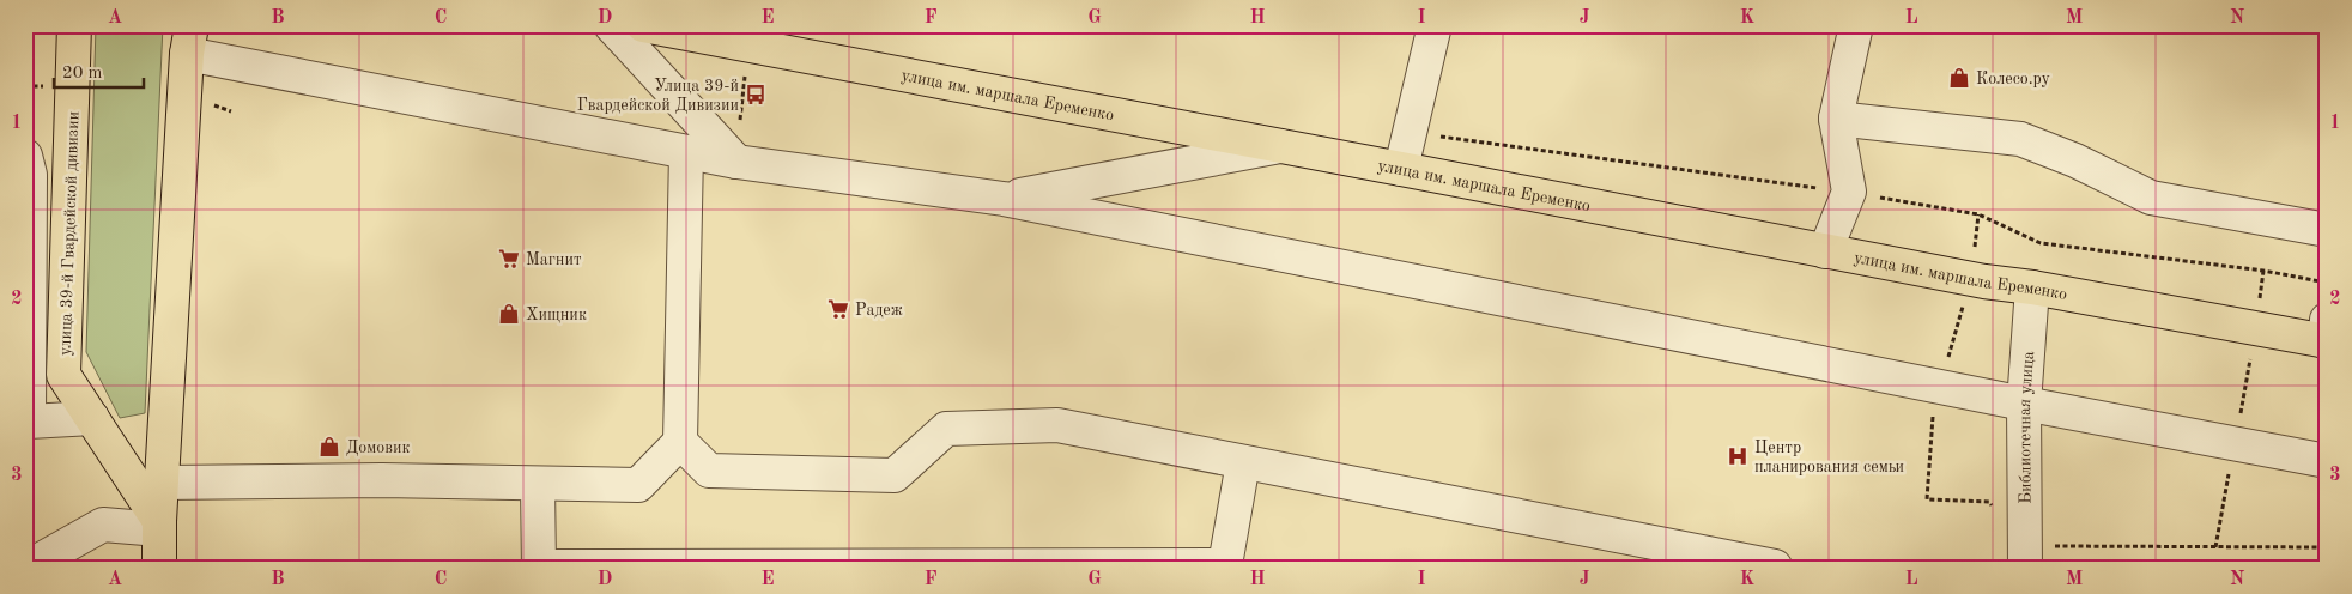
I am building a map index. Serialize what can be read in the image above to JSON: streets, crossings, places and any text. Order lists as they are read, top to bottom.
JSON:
{
  "streets": {
    "main road": ["улица им. маршала Еременко", "улица 39-й Гвардейской дивизии"],
    "street": ["Библиотечная улица"]
  },
  "crossings": [
    ["улица им. маршала Еременко", "Библиотечная улица"]
  ],
  "places": {
    "shop": ["Колесо.ру", "Хищник", "Домовик"],
    "bus stop": ["Улица 39-й Гвардейской Дивизии"],
    "supermarket": ["Магнит", "Радеж"],
    "hospital": ["Центр планирования семьи"]
  },
  "scale_bar": "20 m",
  "grid": {
    "columns": [
      "A",
      "B",
      "C",
      "D",
      "E",
      "F",
      "G",
      "H",
      "I",
      "J",
      "K",
      "L",
      "M",
      "N"
    ],
    "rows": ["1", "2", "3"]
  }
}
